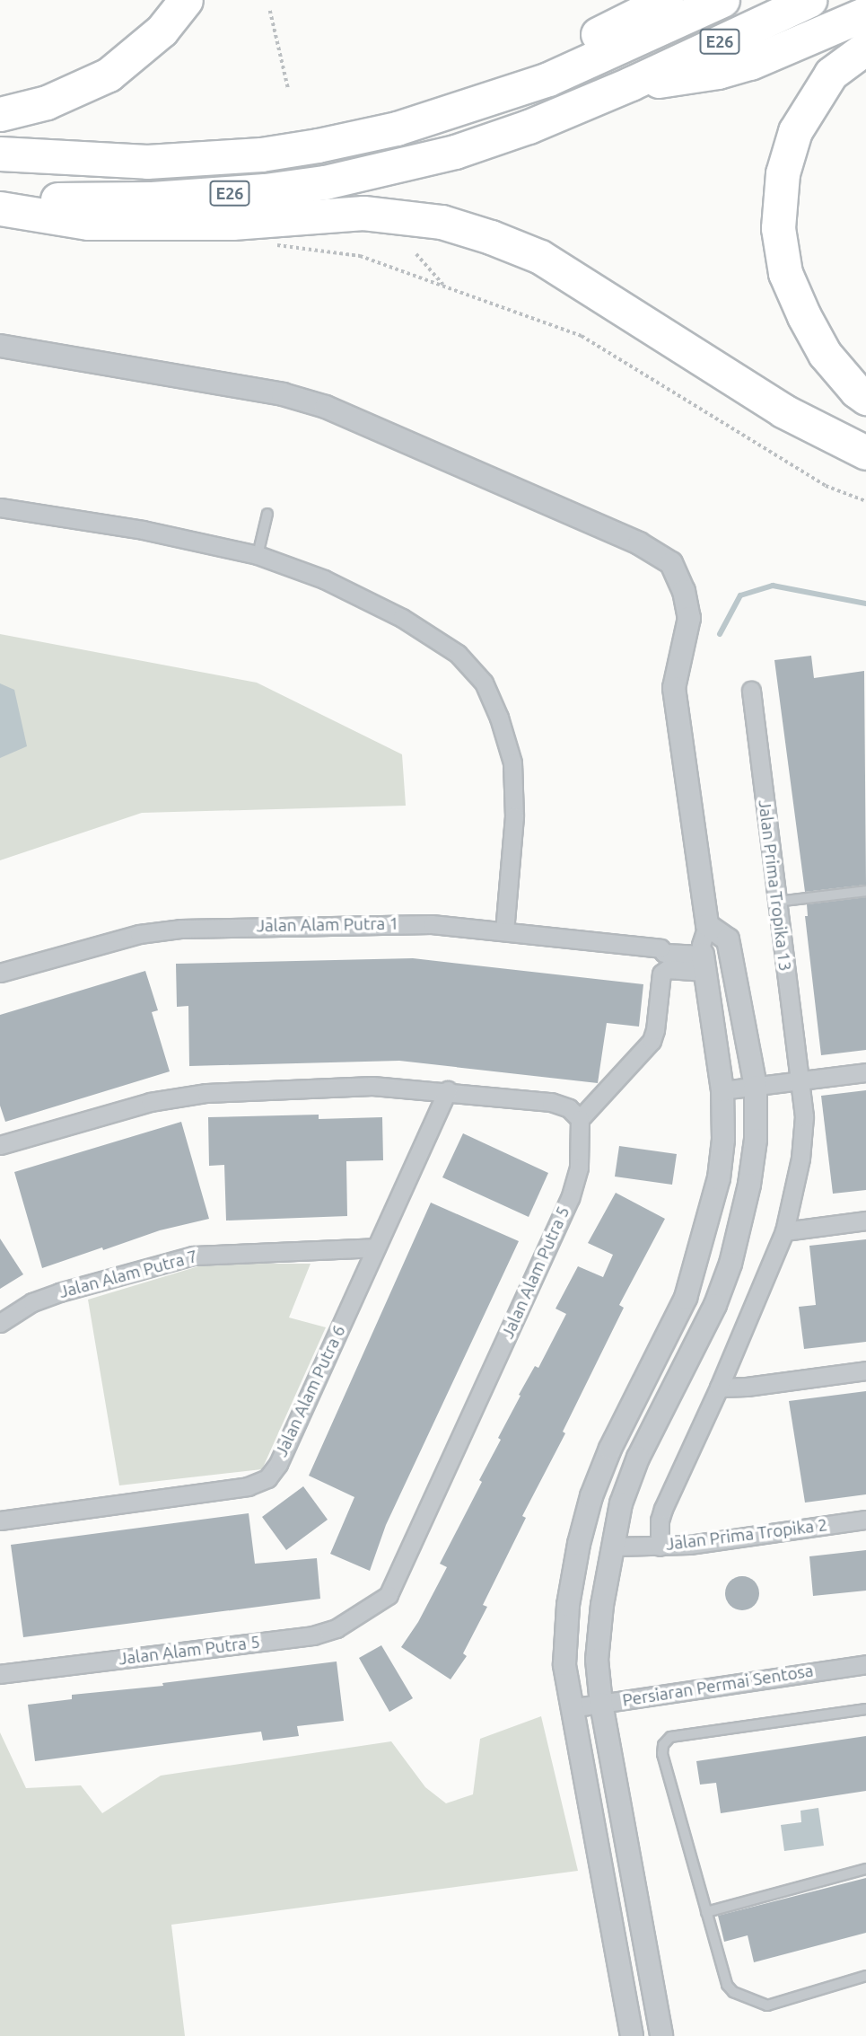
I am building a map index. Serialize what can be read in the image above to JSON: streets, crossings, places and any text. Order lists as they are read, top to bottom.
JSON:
{
  "streets": {
    "highway": ["E26"],
    "street": [
      "Jalan Prima Tropika 13",
      "Jalan Alam Putra 1",
      "Jalan Alam Putra 5",
      "Jalan Alam Putra 7",
      "Jalan Alam Putra 6",
      "Jalan Prima Tropika 2",
      "Persiaran Permai Sentosa"
    ]
  },
  "crossings": [
    ["Jalan Prima Tropika 13", "Jalan Prima Tropika 2"],
    ["Jalan Alam Putra 7", "Jalan Alam Putra 6"]
  ]
}
